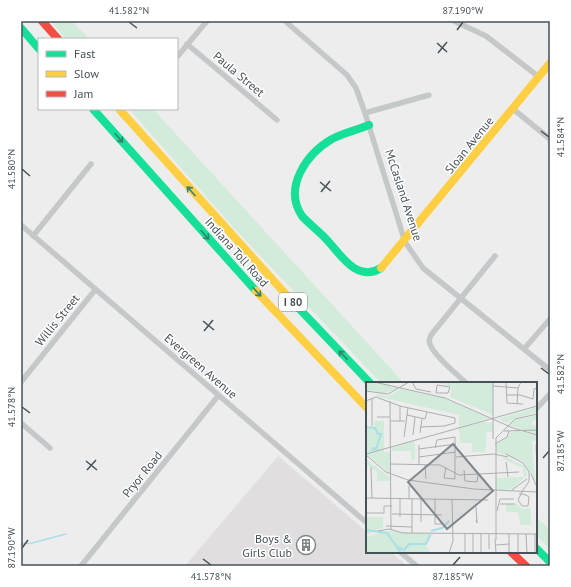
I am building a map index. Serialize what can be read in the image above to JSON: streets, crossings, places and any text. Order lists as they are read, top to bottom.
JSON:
{
  "streets": {
    "main road": ["Sloan Avenue", "Indiana Toll Road", "I 80"],
    "street": [
      "Paula Street",
      "McCasland Avenue",
      "Willis Street",
      "Evergreen Avenue",
      "Pryor Road"
    ]
  },
  "crossings": [
    ["Sloan Avenue", "McCasland Avenue"],
    ["Willis Street", "Evergreen Avenue"],
    ["Evergreen Avenue", "Pryor Road"]
  ],
  "places": {
    "building": ["Boys & Girls Club"]
  },
  "legend": ["Fast", "Slow", "Jam"],
  "coordinates": [
    "41.582°N",
    "87.190°W",
    "41.584°N",
    "41.580°N",
    "41.578°N",
    "87.185°W"
  ]
}
